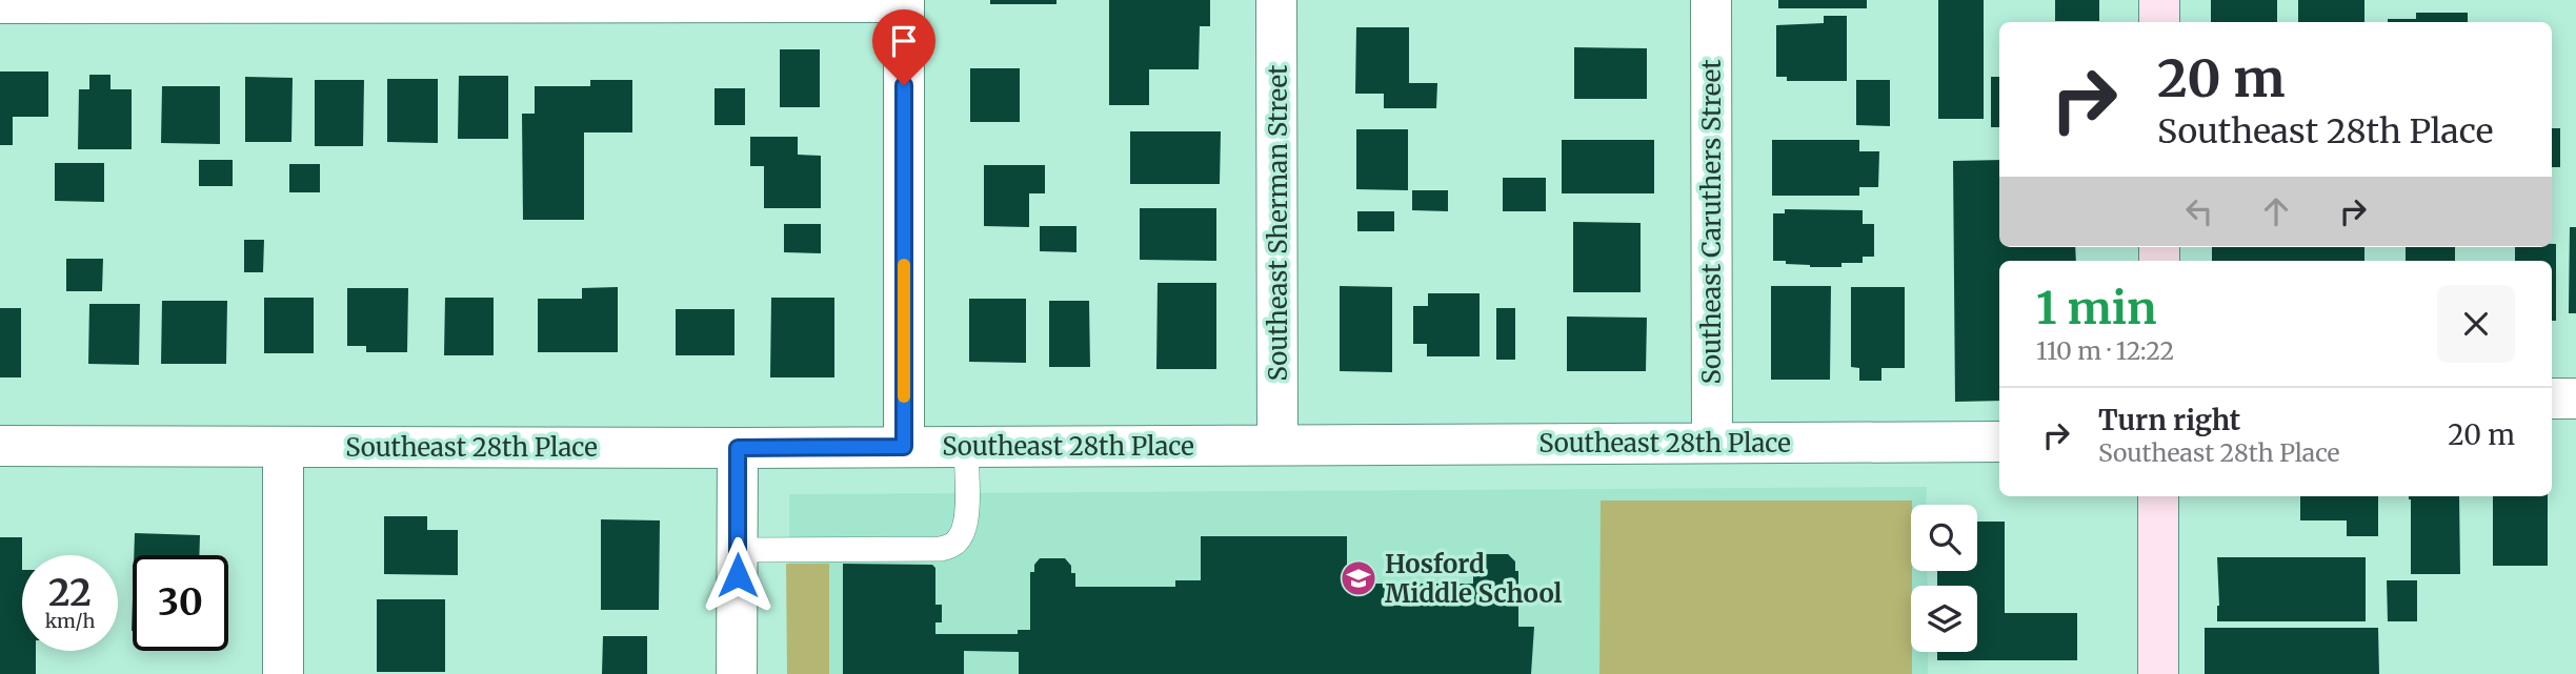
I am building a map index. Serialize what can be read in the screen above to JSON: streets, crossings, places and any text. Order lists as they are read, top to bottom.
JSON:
{
  "streets": {
    "street": ["Southeast Caruthers Street", "Southeast Sherman Street", "Southeast 28th Place"]
  },
  "crossings": [
    ["Southeast Caruthers Street", "Southeast 28th Place"],
    ["Southeast Sherman Street", "Southeast 28th Place"]
  ],
  "places": {
    "school or university": ["Hosford Middle School"]
  },
  "page": {
    "turn": ["20 m", "Southeast 28th Place"],
    "heading": ["1 min", "110 m · 12:22"],
    "list": [
      {
        "name": "Turn right",
        "note": "Southeast 28th Place",
        "value": "20 m"
      }
    ],
    "speed": "22 km/h",
    "limit": "30"
  }
}
